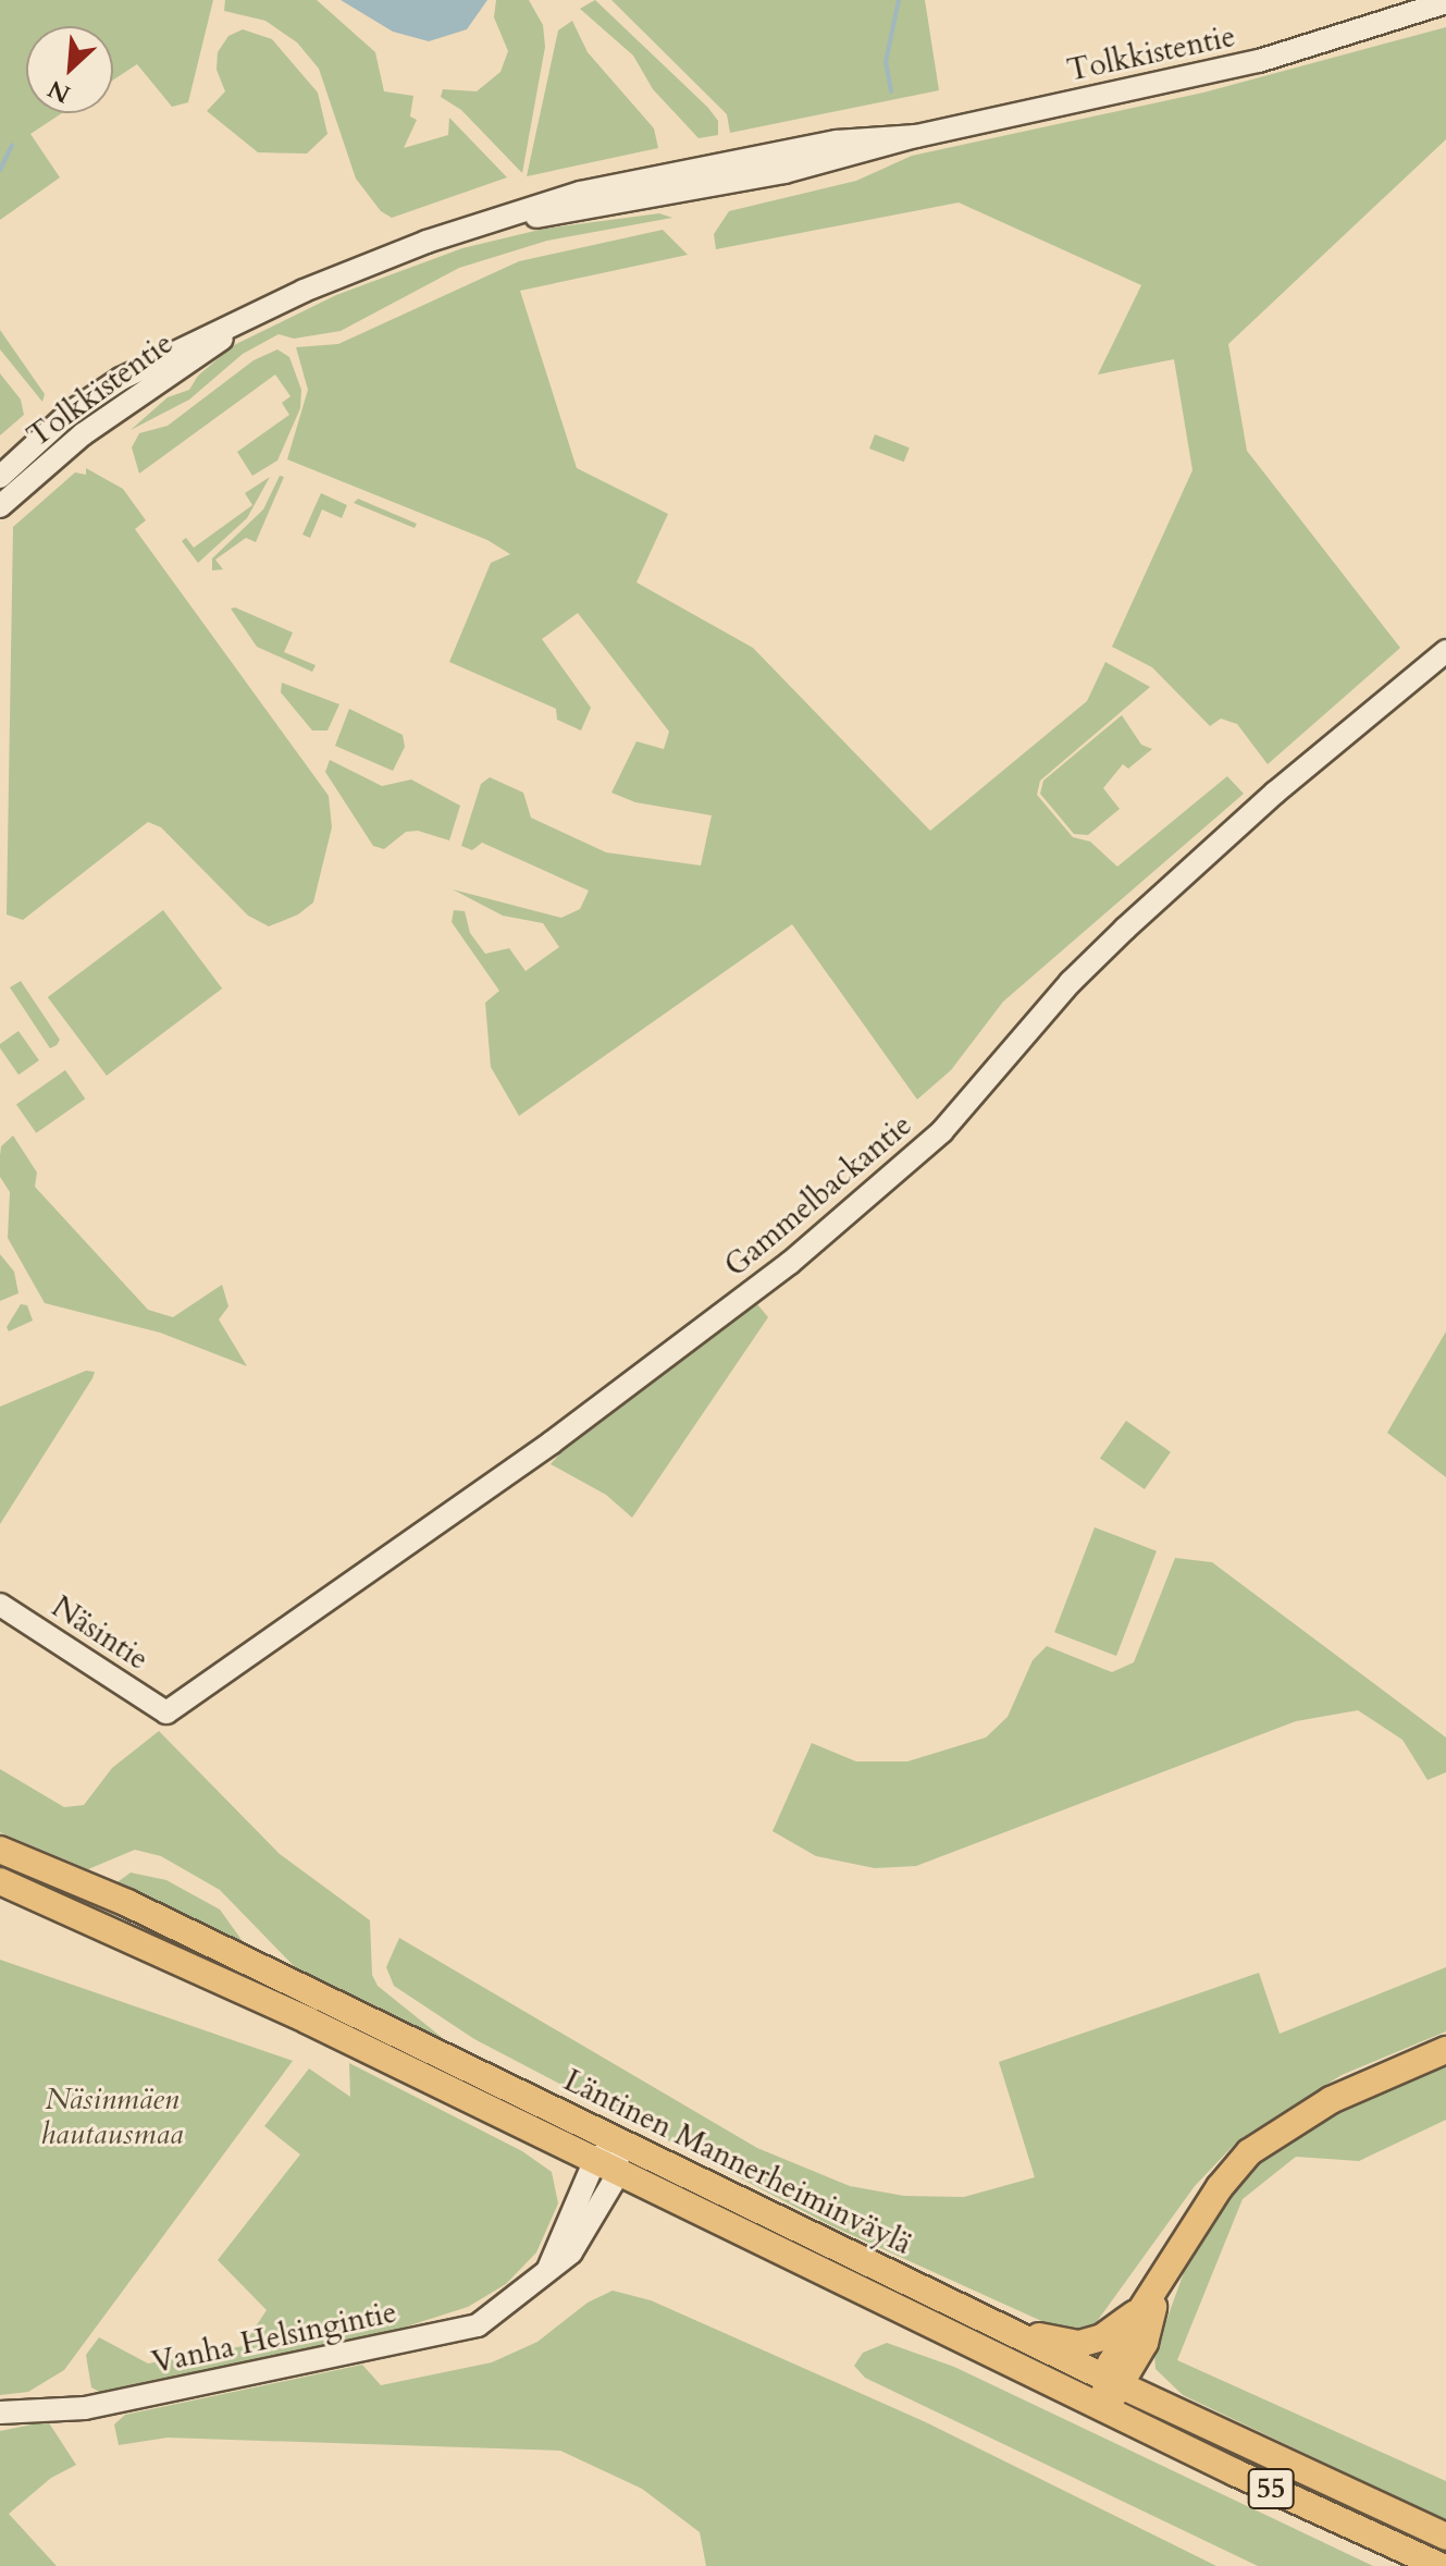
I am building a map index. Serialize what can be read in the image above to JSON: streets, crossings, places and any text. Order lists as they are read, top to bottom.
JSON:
{
  "streets": {
    "main road": ["Läntinen Mannerheiminväylä", "55"],
    "street": [
      "Tolkkistentie",
      "Gammelbackantie",
      "Näsintie",
      "Vanha Helsingintie"
    ]
  },
  "crossings": [
    ["Gammelbackantie", "Näsintie"],
    ["Läntinen Mannerheiminväylä", "Vanha Helsingintie"]
  ],
  "parks": ["Näsinmäen hautausmaa"],
  "north": "bottom left"
}
